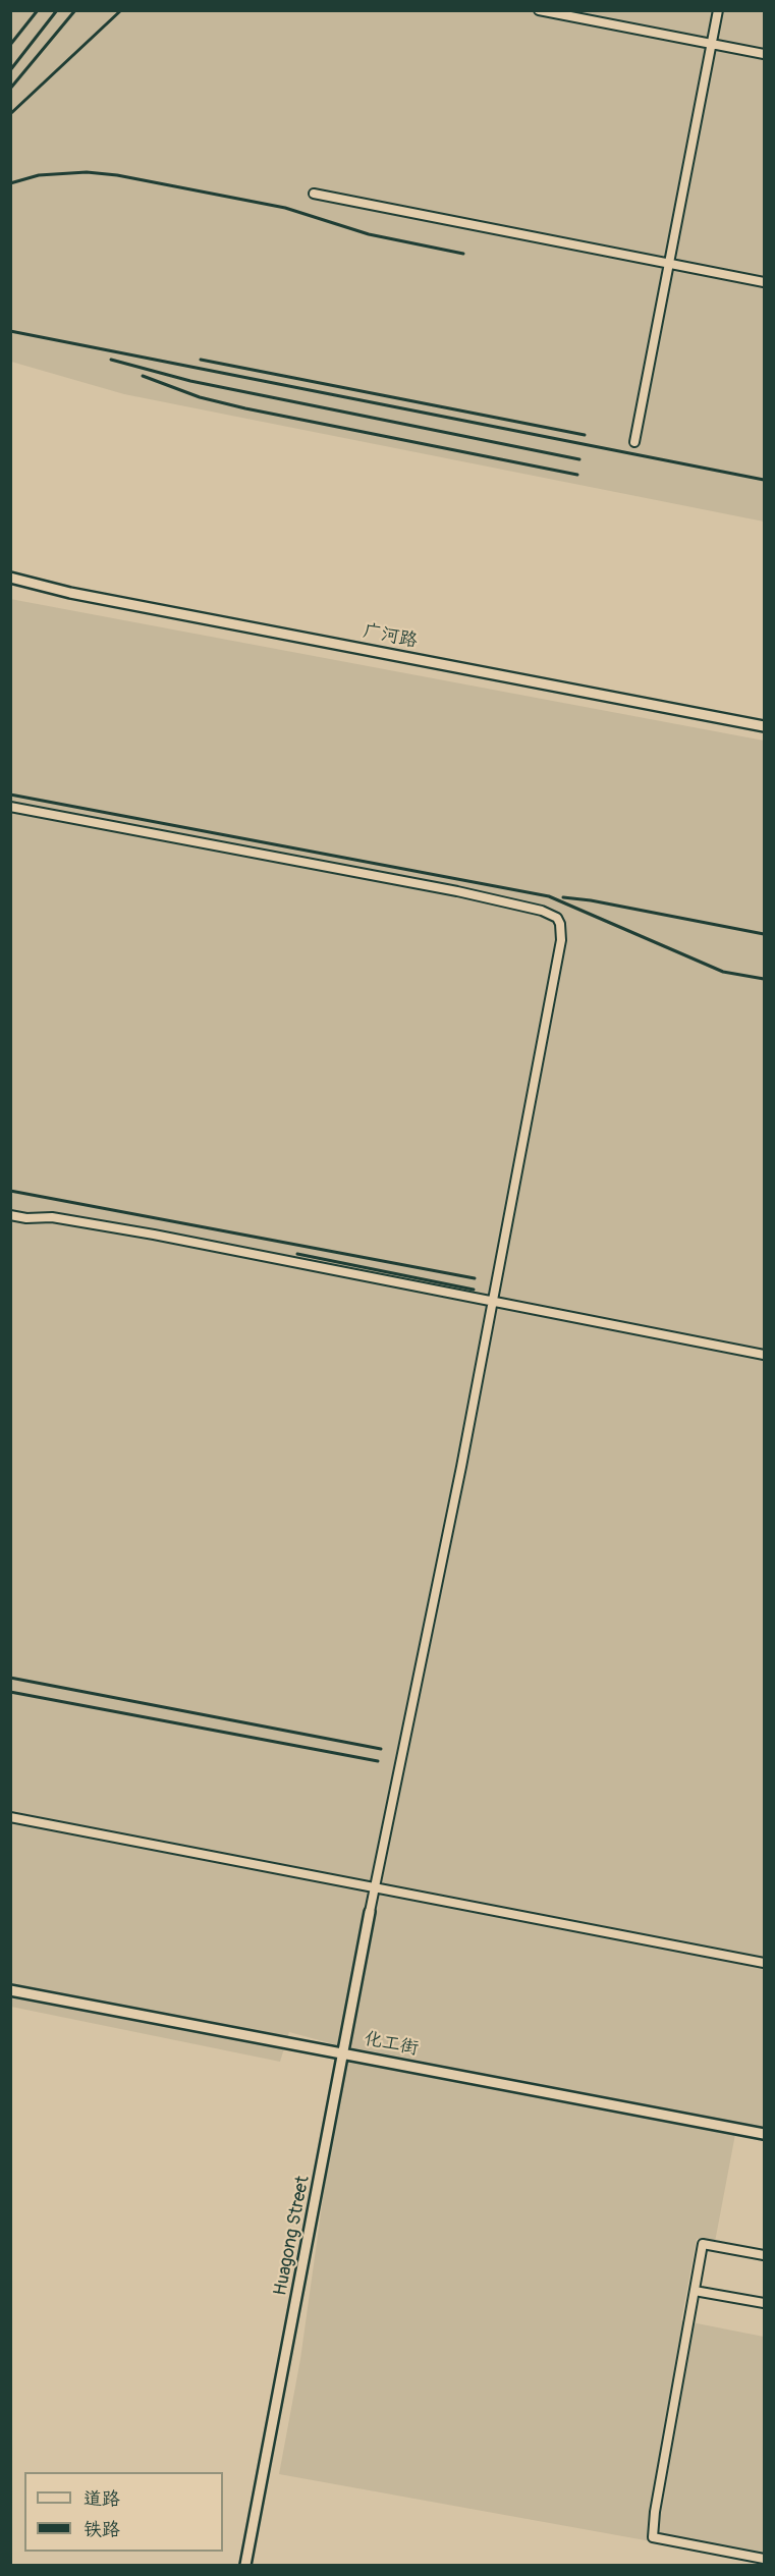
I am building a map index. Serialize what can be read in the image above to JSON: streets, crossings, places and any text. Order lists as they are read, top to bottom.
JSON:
{
  "streets": {
    "street": ["广河路", "化工街", "Huagong Street"]
  },
  "crossings": [
    ["化工街", "Huagong Street"]
  ],
  "legend": ["道路", "铁路"]
}
